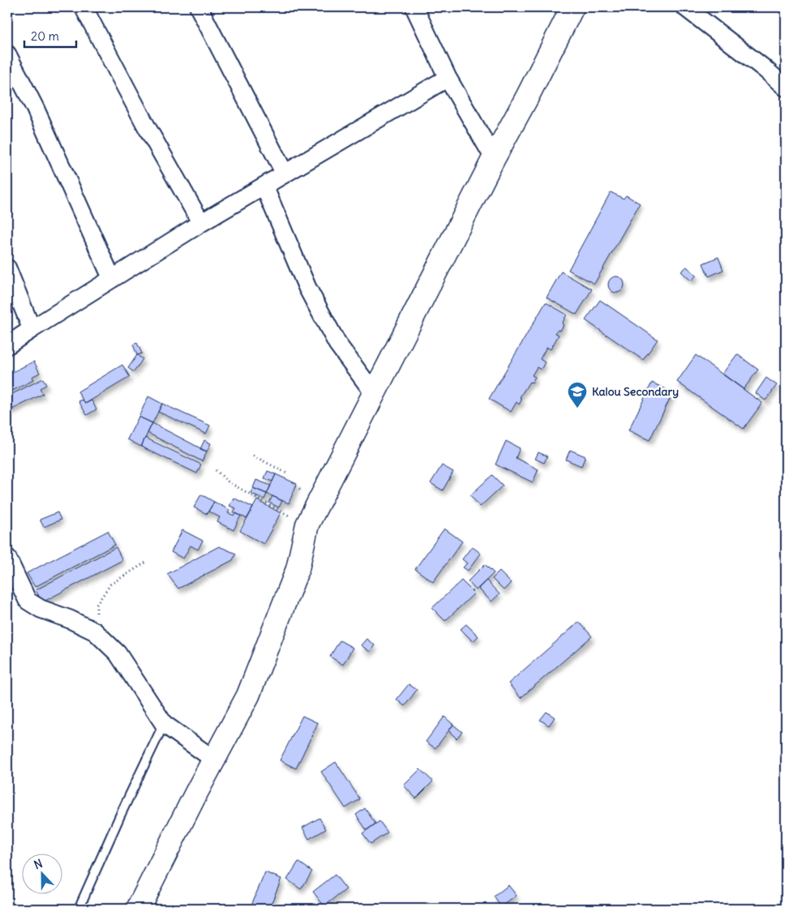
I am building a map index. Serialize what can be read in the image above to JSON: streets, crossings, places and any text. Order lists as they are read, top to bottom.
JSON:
{
  "places": {
    "school or university": ["Kalou Secondary"]
  },
  "scale_bar": "20 m",
  "north": "top"
}
